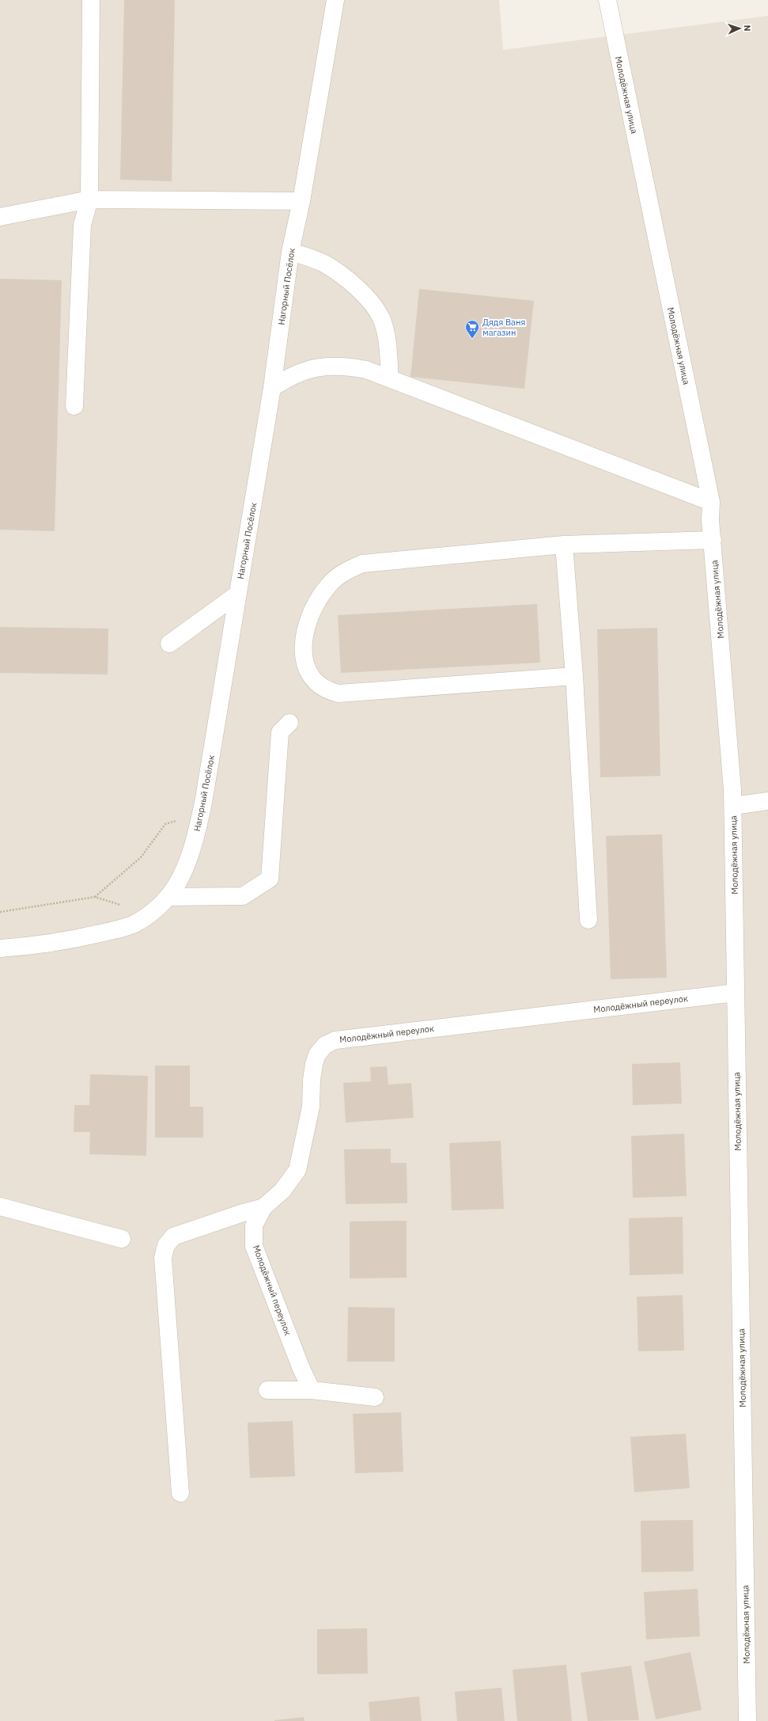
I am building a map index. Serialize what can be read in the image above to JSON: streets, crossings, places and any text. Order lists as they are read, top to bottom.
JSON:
{
  "streets": {
    "street": ["Молодёжная улица", "Нагорный Посёлок", "Молодёжный переулок"]
  },
  "crossings": [
    ["Молодёжная улица", "Молодёжный переулок"]
  ],
  "places": {
    "supermarket": ["Дядя Ваня магазин"]
  },
  "north": "right"
}
